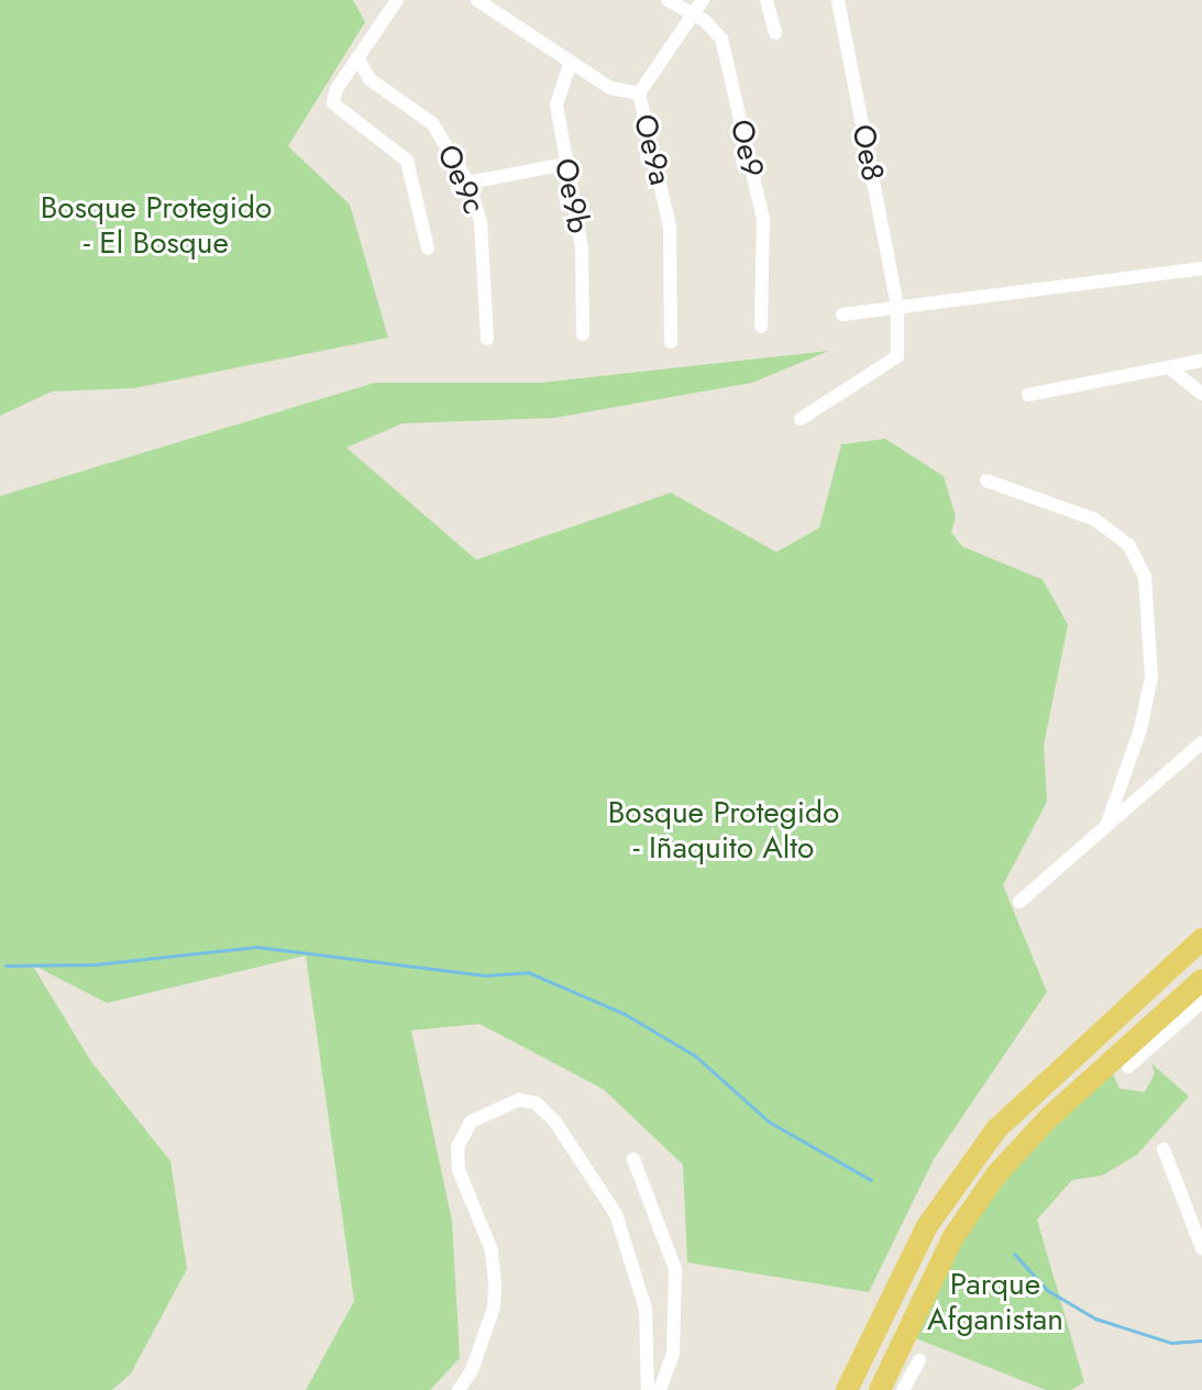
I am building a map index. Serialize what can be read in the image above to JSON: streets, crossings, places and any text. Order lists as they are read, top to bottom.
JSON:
{
  "streets": {
    "street": [
      "Oe9",
      "Oe9a",
      "Oe8",
      "Oe9c",
      "Oe9b"
    ]
  },
  "crossings": [
    ["Oe9a", "Oe9b"]
  ],
  "parks": ["Bosque Protegido - El Bosque", "Bosque Protegido - Iñaquito Alto", "Parque Afganistan"]
}
